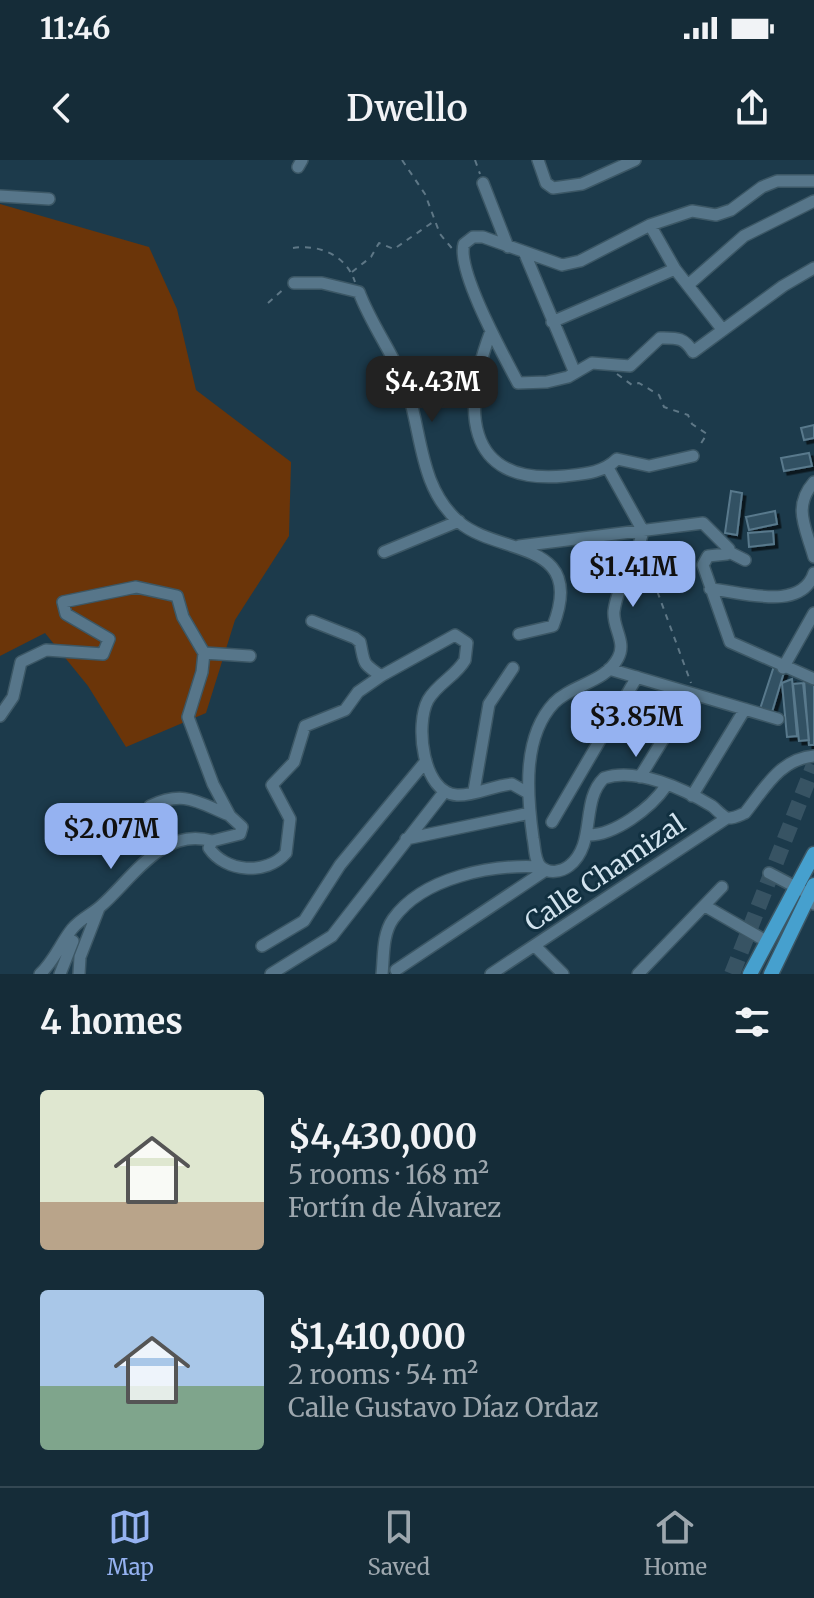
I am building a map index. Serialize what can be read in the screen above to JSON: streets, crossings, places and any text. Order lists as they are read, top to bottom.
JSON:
{
  "streets": {
    "street": ["Calle Chamizal"]
  },
  "page": {
    "status": "11:46",
    "header": "Dwello",
    "price": [
      "$4.43M",
      "$1.41M",
      "$3.85M",
      "$2.07M"
    ],
    "heading": "4 homes",
    "list": [
      {
        "name": "$4,430,000",
        "note": "5 rooms · 168 m² · Fortín de Álvarez"
      },
      {
        "name": "$1,410,000",
        "note": "2 rooms · 54 m² · Calle Gustavo Díaz Ordaz"
      }
    ],
    "tabs": ["Map", "Saved", "Home"]
  }
}
